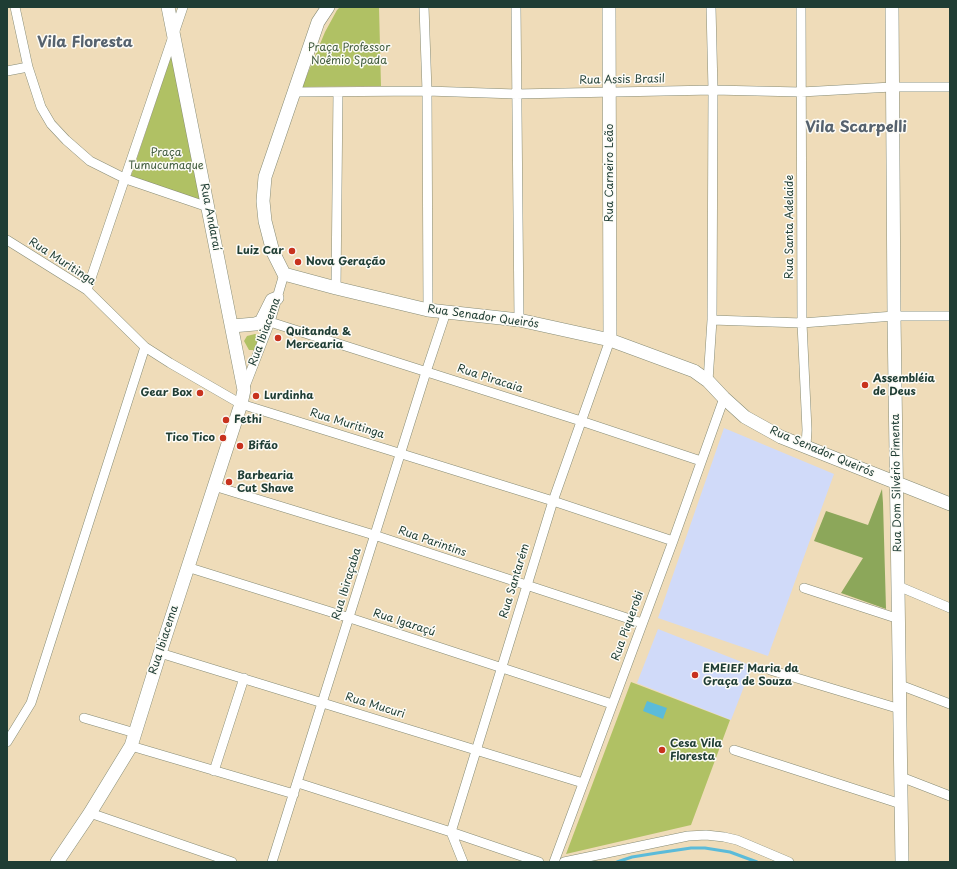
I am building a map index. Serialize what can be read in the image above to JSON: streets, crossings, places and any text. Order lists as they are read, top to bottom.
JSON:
{
  "streets": {
    "street": [
      "Rua Assis Brasil",
      "Rua Carneiro Leão",
      "Rua Andaraí",
      "Rua Santa Adelaide",
      "Rua Muritinga",
      "Rua Senador Queirós",
      "Rua Ibiacema",
      "Rua Piracaia",
      "Rua Dom Silvério Pimenta",
      "Rua Parintins",
      "Rua Santarém",
      "Rua Ibiraçaba",
      "Rua Igaraçú",
      "Rua Piquerobi",
      "Rua Mucuri"
    ]
  },
  "crossings": [
    ["Rua Assis Brasil", "Rua Carneiro Leão"],
    ["Rua Assis Brasil", "Rua Santa Adelaide"],
    ["Rua Assis Brasil", "Rua Dom Silvério Pimenta"],
    ["Rua Carneiro Leão", "Rua Senador Queirós"],
    ["Rua Carneiro Leão", "Rua Santarém"],
    ["Rua Andaraí", "Rua Muritinga"],
    ["Rua Andaraí", "Rua Ibiacema"],
    ["Rua Santa Adelaide", "Rua Senador Queirós"],
    ["Rua Muritinga", "Rua Ibiacema"],
    ["Rua Muritinga", "Rua Santarém"],
    ["Rua Muritinga", "Rua Ibiraçaba"],
    ["Rua Muritinga", "Rua Piquerobi"],
    ["Rua Senador Queirós", "Rua Ibiacema"],
    ["Rua Senador Queirós", "Rua Dom Silvério Pimenta"],
    ["Rua Senador Queirós", "Rua Santarém"],
    ["Rua Senador Queirós", "Rua Ibiraçaba"],
    ["Rua Senador Queirós", "Rua Piquerobi"],
    ["Rua Ibiacema", "Rua Piracaia"],
    ["Rua Ibiacema", "Rua Parintins"],
    ["Rua Ibiacema", "Rua Igaraçú"],
    ["Rua Ibiacema", "Rua Mucuri"],
    ["Rua Piracaia", "Rua Santarém"],
    ["Rua Piracaia", "Rua Ibiraçaba"],
    ["Rua Piracaia", "Rua Piquerobi"],
    ["Rua Parintins", "Rua Santarém"],
    ["Rua Parintins", "Rua Ibiraçaba"],
    ["Rua Parintins", "Rua Piquerobi"],
    ["Rua Santarém", "Rua Igaraçú"],
    ["Rua Santarém", "Rua Mucuri"],
    ["Rua Ibiraçaba", "Rua Igaraçú"],
    ["Rua Ibiraçaba", "Rua Mucuri"],
    ["Rua Igaraçú", "Rua Piquerobi"],
    ["Rua Piquerobi", "Rua Mucuri"]
  ],
  "districts": ["Vila Floresta", "Vila Scarpelli"],
  "parks": ["Praça Professor Noêmio Spada", "Praça Tumucumaque"],
  "places": [
    "Luiz Car",
    "Nova Geração",
    "Quitanda & Mercearia",
    "Assembléia de Deus",
    "Gear Box",
    "Lurdinha",
    "Fethi",
    "Tico Tico",
    "Bifão",
    "Barbearia Cut Shave",
    "EMEIEF Maria da Graça de Souza",
    "Cesa Vila Floresta"
  ]
}
